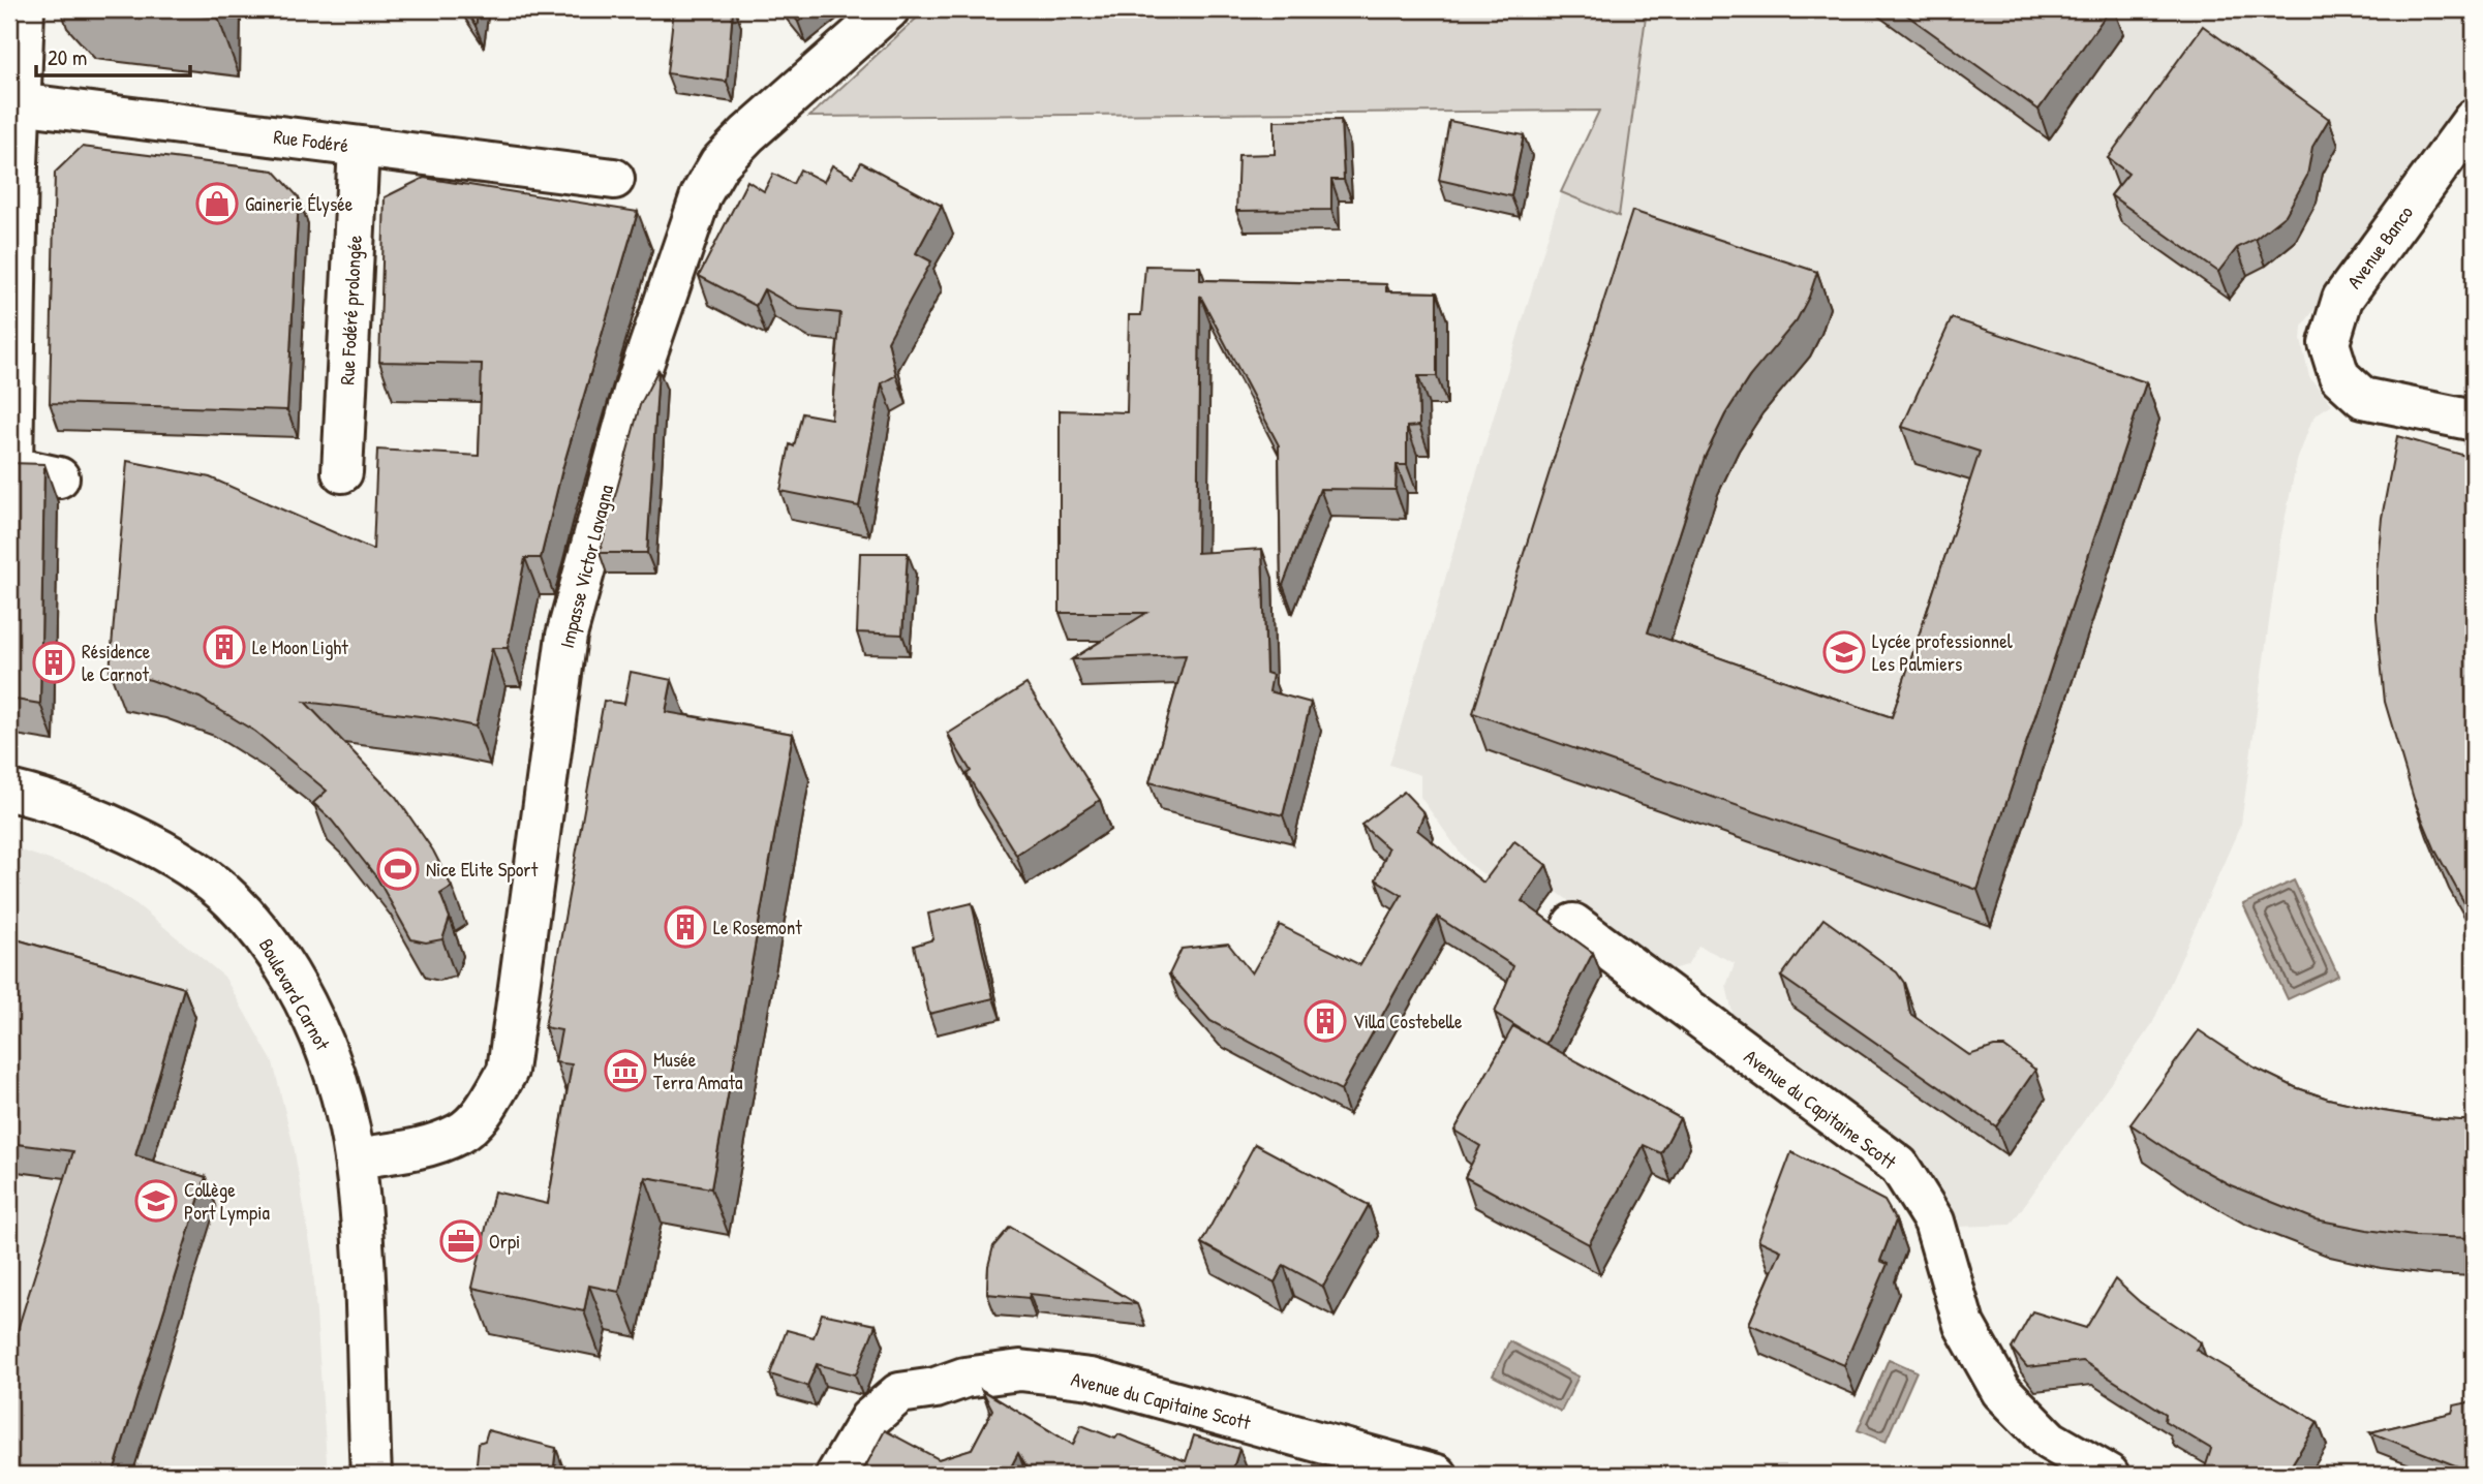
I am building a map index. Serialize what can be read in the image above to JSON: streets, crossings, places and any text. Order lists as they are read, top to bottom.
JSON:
{
  "streets": {
    "street": [
      "Rue Fodéré",
      "Avenue Banco",
      "Rue Fodéré prolongée",
      "Impasse Victor Lavagna",
      "Boulevard Carnot",
      "Avenue du Capitaine Scott"
    ]
  },
  "crossings": [
    ["Rue Fodéré", "Rue Fodéré prolongée"],
    ["Impasse Victor Lavagna", "Boulevard Carnot"]
  ],
  "places": {
    "shop": ["Gainerie Élysée"],
    "building": [
      "Le Moon Light",
      "Résidence le Carnot",
      "Le Rosemont",
      "Villa Costebelle"
    ],
    "school or university": ["Lycée professionnel Les Palmiers", "Collège Port Lympia"],
    "sports": ["Nice Elite Sport"],
    "museum": ["Musée Terra Amata"],
    "office": ["Orpi"]
  },
  "scale_bar": "20 m"
}
